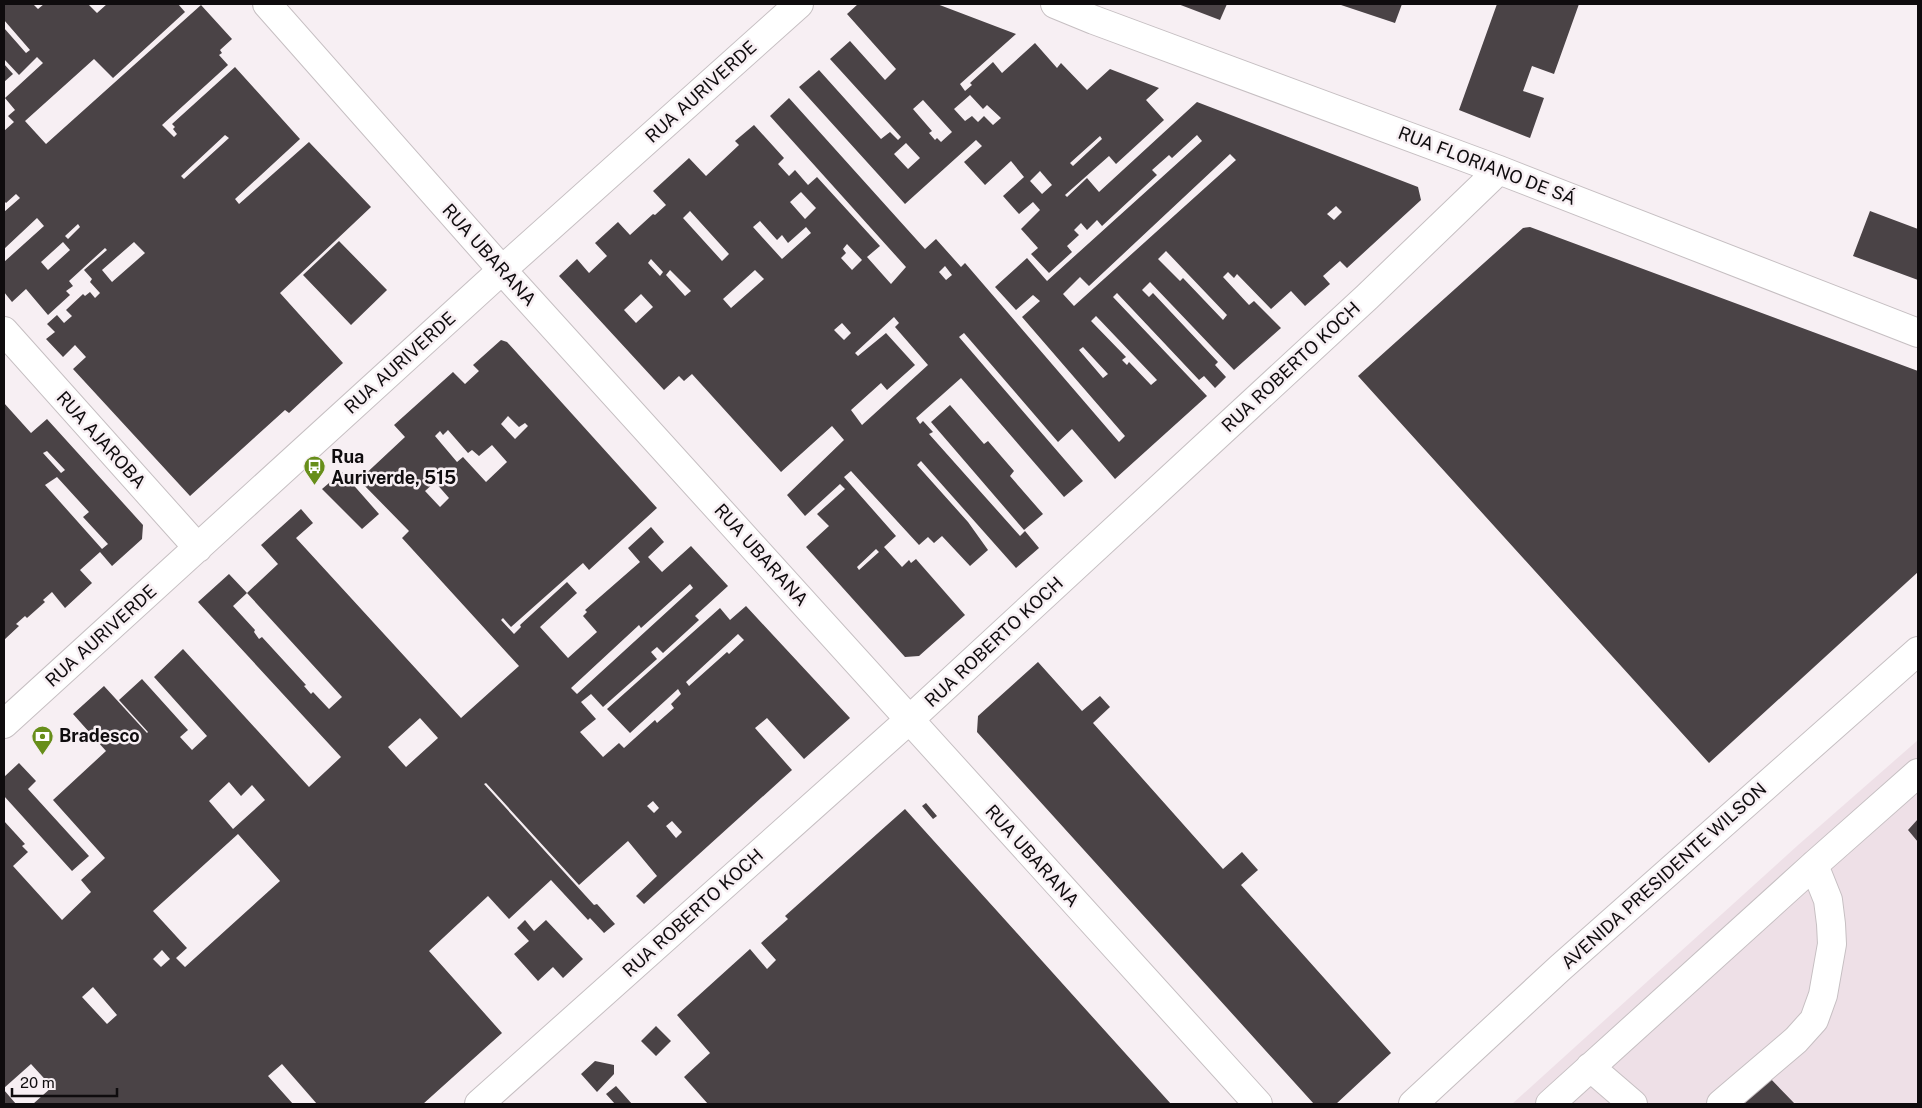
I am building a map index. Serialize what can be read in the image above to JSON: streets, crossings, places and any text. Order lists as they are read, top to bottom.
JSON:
{
  "streets": {
    "street": [
      "RUA AURIVERDE",
      "RUA FLORIANO DE SÁ",
      "RUA UBARANA",
      "RUA ROBERTO KOCH",
      "RUA AJAROBA",
      "AVENIDA PRESIDENTE WILSON"
    ]
  },
  "crossings": [
    ["RUA AURIVERDE", "RUA UBARANA"],
    ["RUA AURIVERDE", "RUA AJAROBA"],
    ["RUA FLORIANO DE SÁ", "RUA ROBERTO KOCH"],
    ["RUA UBARANA", "RUA ROBERTO KOCH"]
  ],
  "places": {
    "bus stop": ["Rua Auriverde, 515"],
    "bank": ["Bradesco"]
  },
  "scale_bar": "20 m"
}
